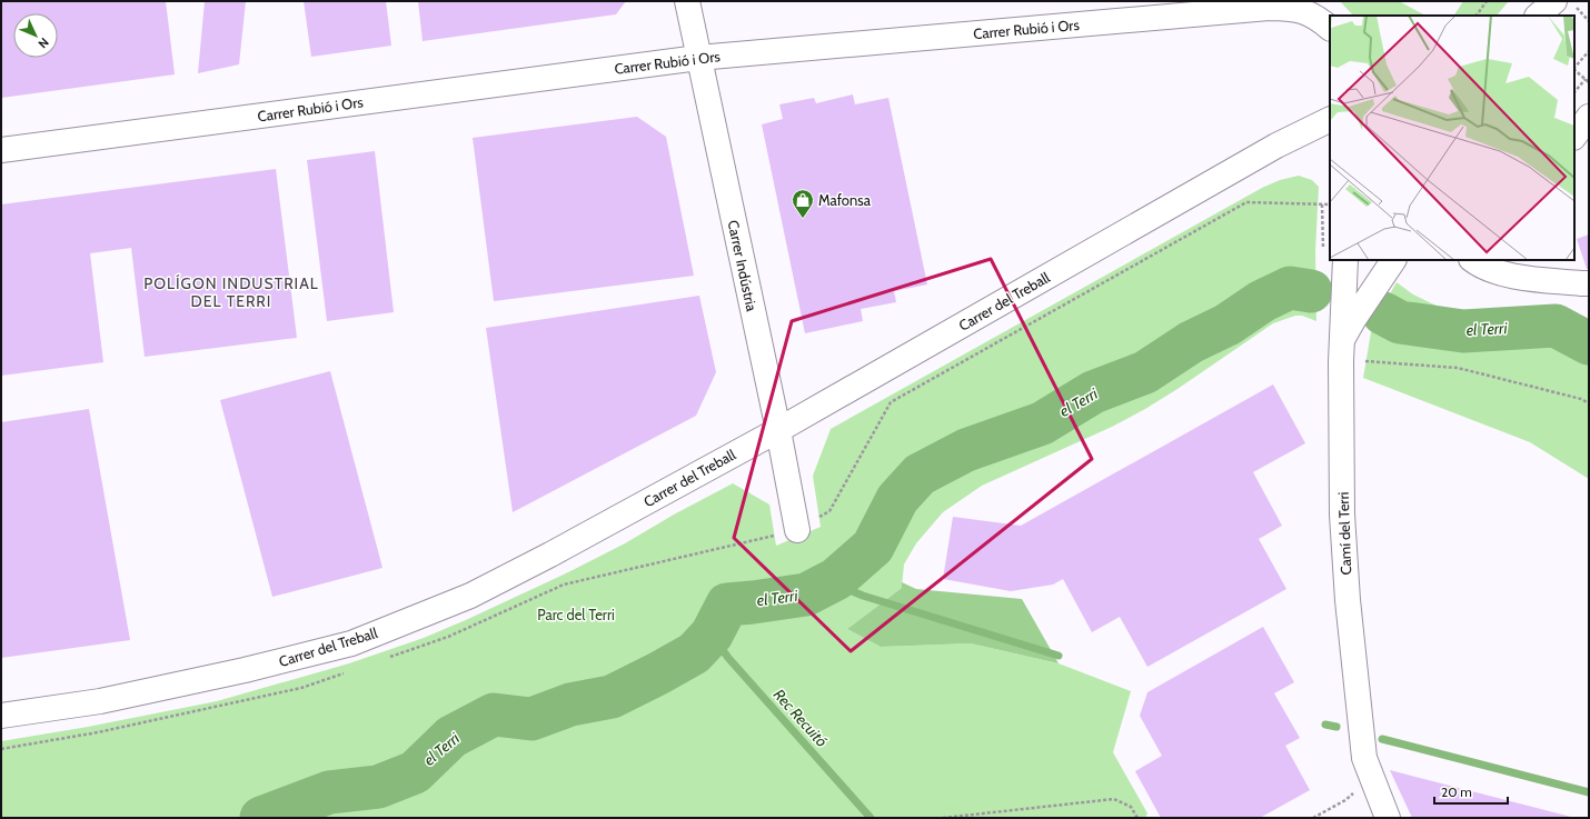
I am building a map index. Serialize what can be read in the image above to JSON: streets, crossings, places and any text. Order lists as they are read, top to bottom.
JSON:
{
  "streets": {
    "street": [
      "Carrer Rubió i Ors",
      "Carrer Indústria",
      "Carrer del Treball",
      "Camí del Terri"
    ]
  },
  "crossings": [
    ["Carrer Rubió i Ors", "Carrer Indústria"],
    ["Carrer Indústria", "Carrer del Treball"]
  ],
  "districts": ["POLÍGON INDUSTRIAL DEL TERRI"],
  "water": ["el Terri", "Rec Recuitó"],
  "parks": ["Parc del Terri"],
  "places": {
    "shop": ["Mafonsa"]
  },
  "scale_bar": "20 m",
  "north": "bottom right"
}
